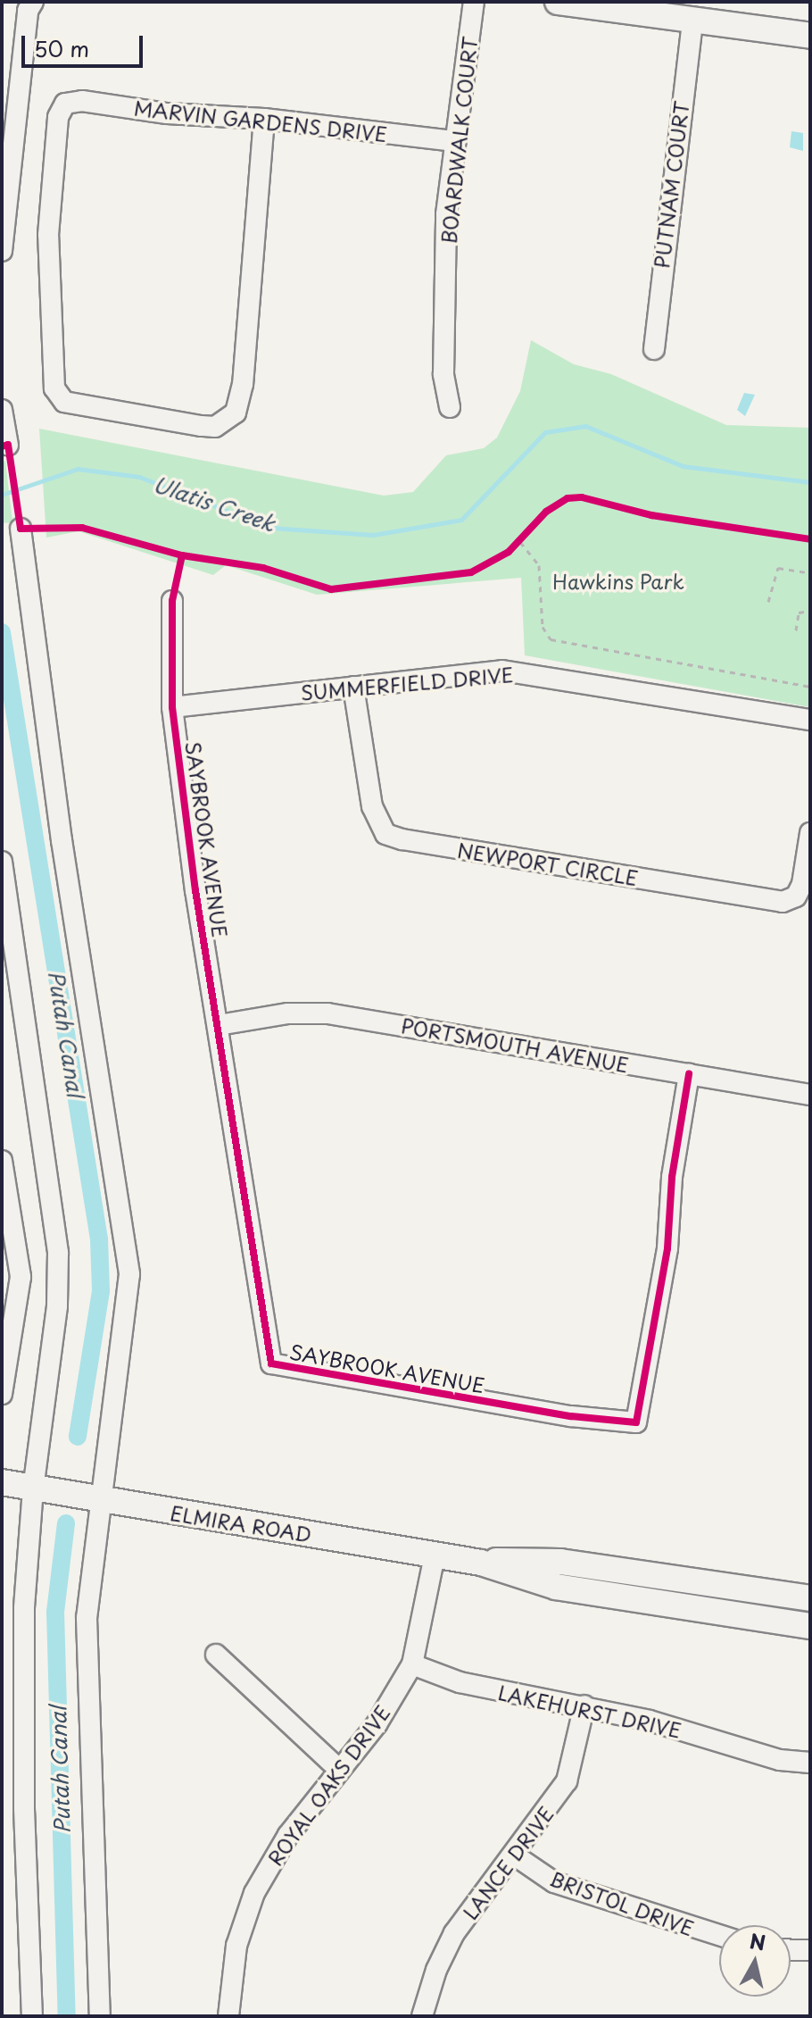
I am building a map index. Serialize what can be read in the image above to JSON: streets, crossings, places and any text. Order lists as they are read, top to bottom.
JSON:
{
  "streets": {
    "main road": ["ELMIRA ROAD"],
    "street": [
      "MARVIN GARDENS DRIVE",
      "BOARDWALK COURT",
      "PUTNAM COURT",
      "SUMMERFIELD DRIVE",
      "SAYBROOK AVENUE",
      "NEWPORT CIRCLE",
      "PORTSMOUTH AVENUE",
      "LAKEHURST DRIVE",
      "ROYAL OAKS DRIVE",
      "LANCE DRIVE",
      "BRISTOL DRIVE"
    ]
  },
  "crossings": [
    ["MARVIN GARDENS DRIVE", "BOARDWALK COURT"],
    ["SUMMERFIELD DRIVE", "SAYBROOK AVENUE"],
    ["SUMMERFIELD DRIVE", "NEWPORT CIRCLE"],
    ["SAYBROOK AVENUE", "PORTSMOUTH AVENUE"],
    ["ELMIRA ROAD", "ROYAL OAKS DRIVE"],
    ["LAKEHURST DRIVE", "ROYAL OAKS DRIVE"],
    ["LAKEHURST DRIVE", "LANCE DRIVE"],
    ["LANCE DRIVE", "BRISTOL DRIVE"]
  ],
  "water": ["Ulatis Creek", "Putah Canal"],
  "parks": ["Hawkins Park"],
  "scale_bar": "50 m",
  "north": "top"
}
